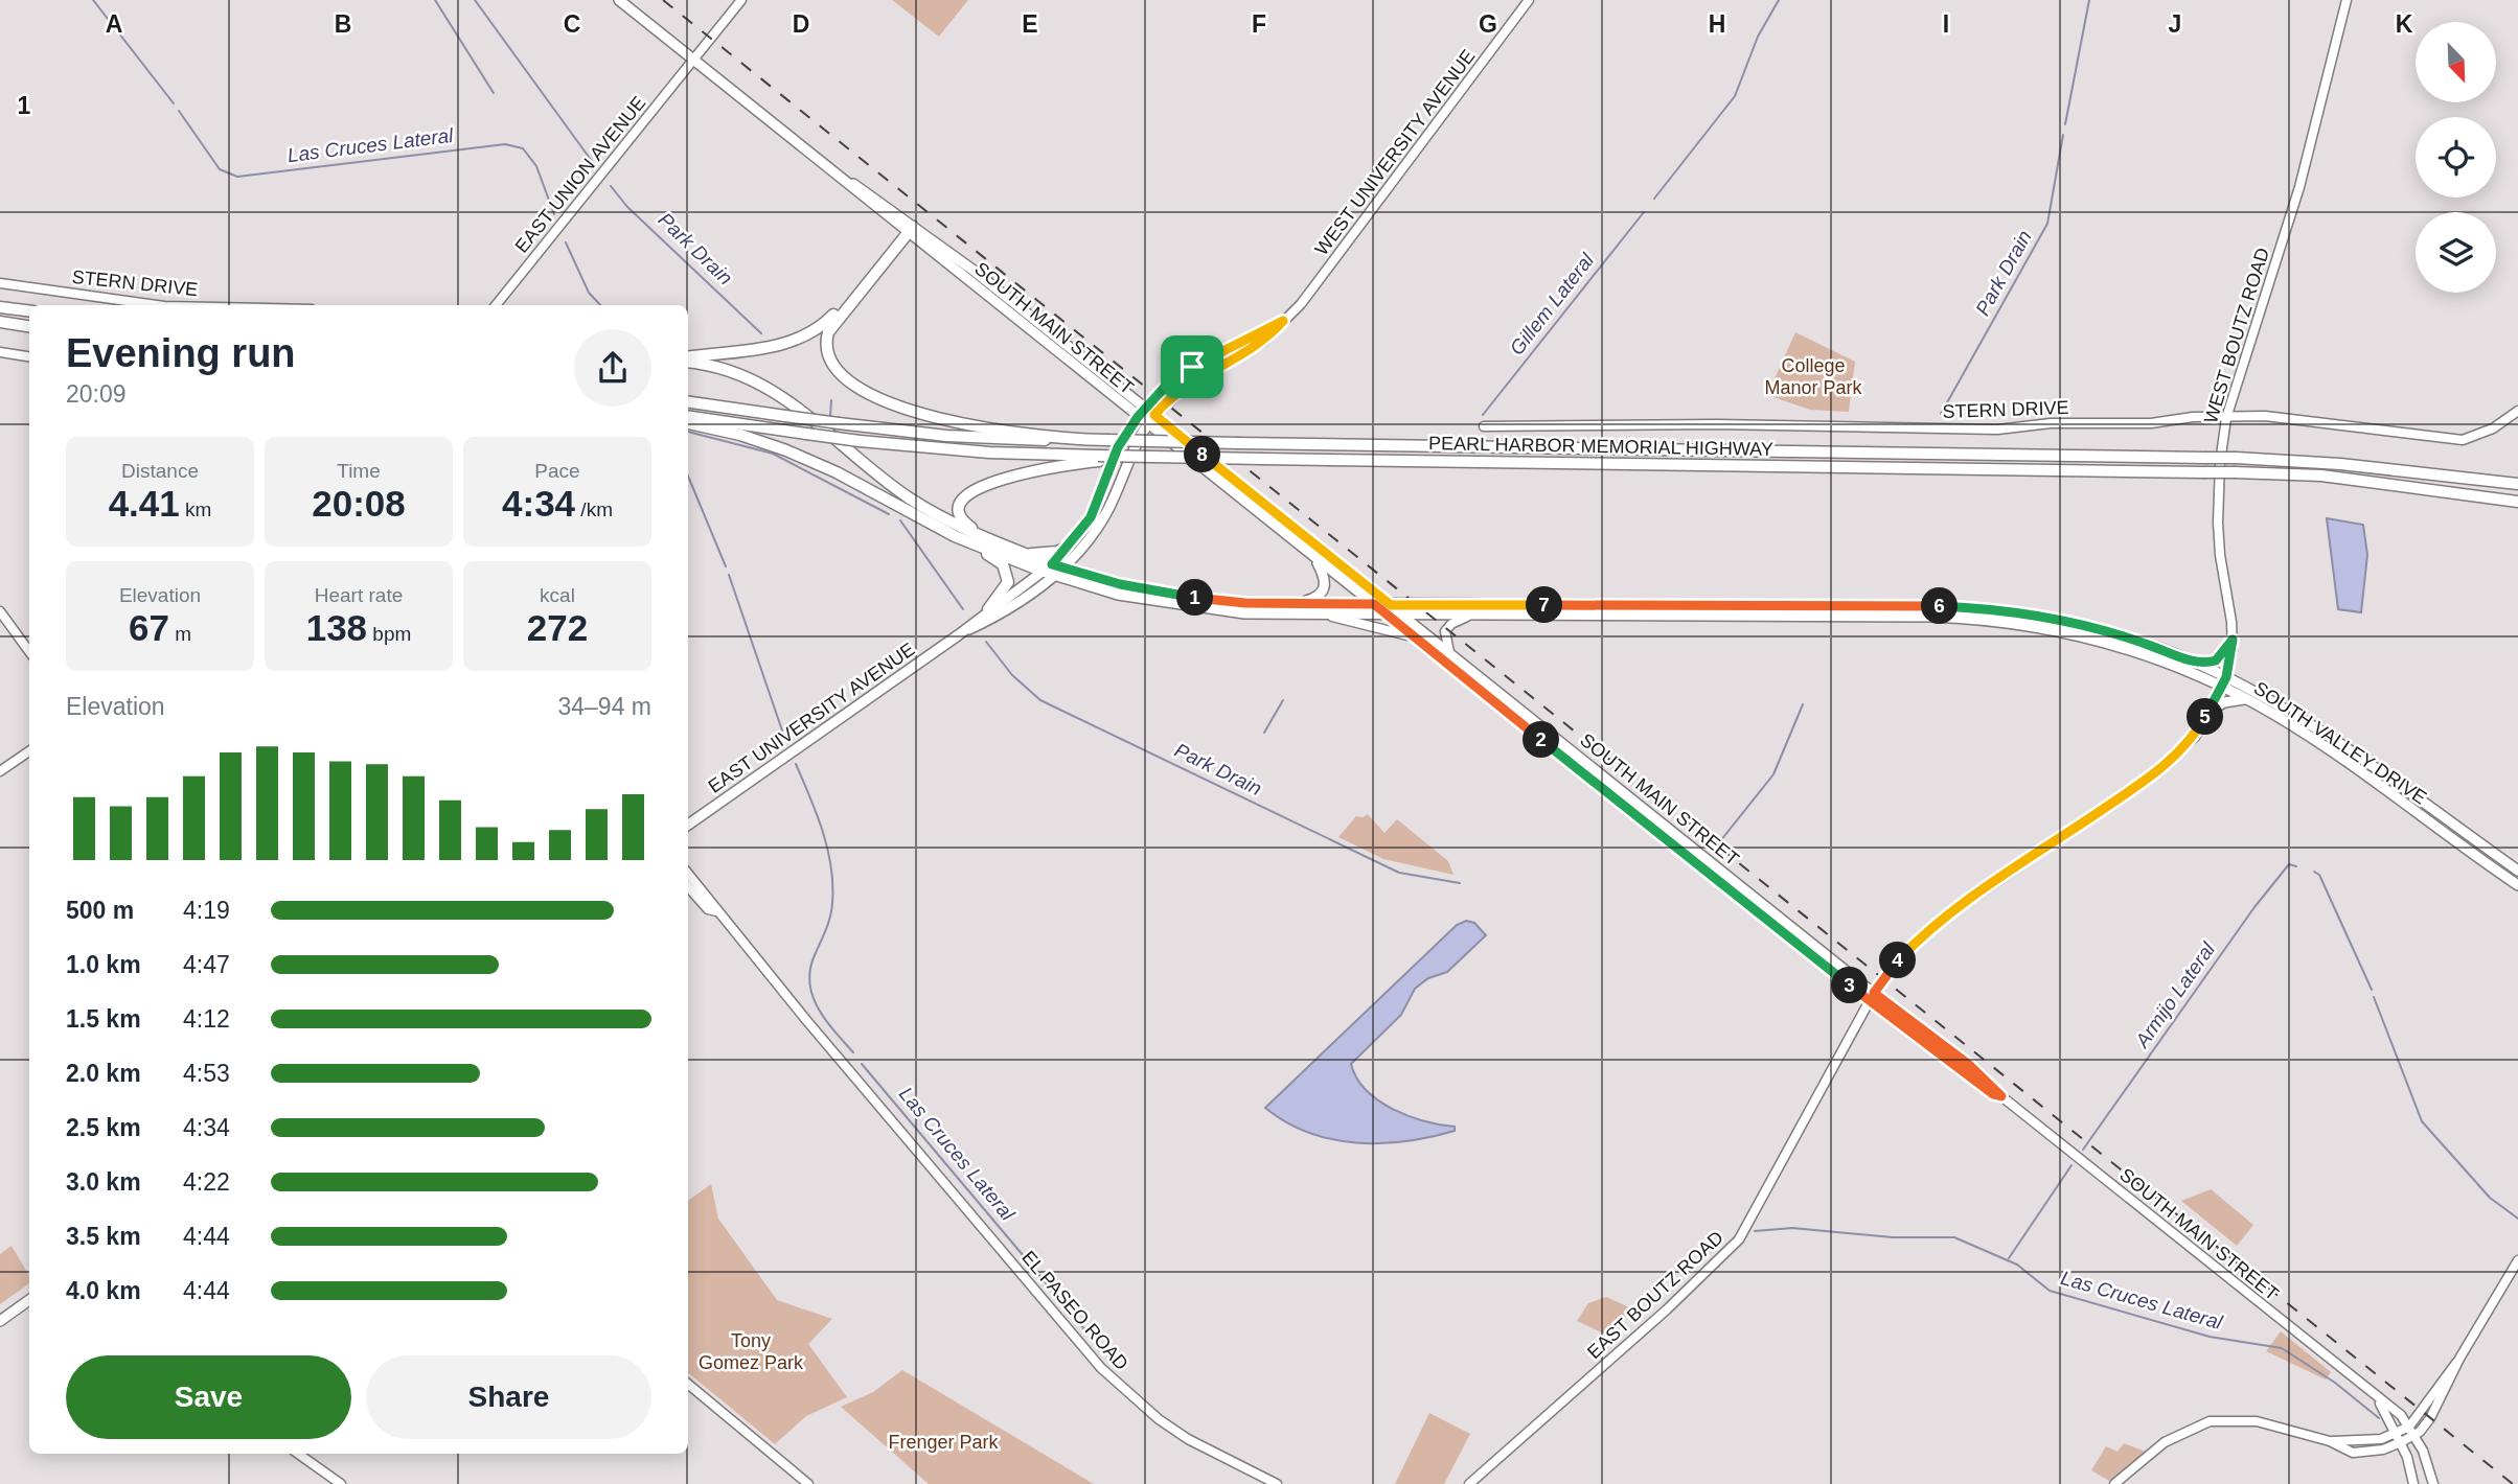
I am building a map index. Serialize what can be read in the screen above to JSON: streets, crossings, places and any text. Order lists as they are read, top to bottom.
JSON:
{
  "streets": {
    "highway": ["PEARL HARBOR MEMORIAL HIGHWAY"],
    "main road": [
      "WEST UNIVERSITY AVENUE",
      "EAST UNION AVENUE",
      "STERN DRIVE",
      "SOUTH MAIN STREET",
      "WEST BOUTZ ROAD",
      "EAST UNIVERSITY AVENUE",
      "SOUTH VALLEY DRIVE",
      "EAST BOUTZ ROAD",
      "EL PASEO ROAD"
    ]
  },
  "crossings": [
    ["WEST UNIVERSITY AVENUE", "SOUTH MAIN STREET"],
    ["WEST UNIVERSITY AVENUE", "EAST UNIVERSITY AVENUE"],
    ["EAST UNION AVENUE", "SOUTH MAIN STREET"],
    ["STERN DRIVE", "WEST BOUTZ ROAD"],
    ["SOUTH MAIN STREET", "EAST UNIVERSITY AVENUE"],
    ["SOUTH MAIN STREET", "SOUTH VALLEY DRIVE"],
    ["SOUTH MAIN STREET", "EAST BOUTZ ROAD"],
    ["WEST BOUTZ ROAD", "SOUTH VALLEY DRIVE"],
    ["WEST BOUTZ ROAD", "EAST BOUTZ ROAD"],
    ["EAST UNIVERSITY AVENUE", "SOUTH VALLEY DRIVE"]
  ],
  "water": [
    "Las Cruces Lateral",
    "Park Drain",
    "Gillem Lateral",
    "Armijo Lateral"
  ],
  "parks": ["College Manor Park", "Tony Gomez Park", "Frenger Park"],
  "north": "bottom right",
  "page": {
    "heading": ["Evening run", "20:09"],
    "stats": [
      ["Distance", "4.41 km"],
      ["Time", "20:08"],
      ["Pace", "4:34 /km"],
      ["Elevation", "67 m"],
      ["Heart rate", "138 bpm"],
      ["kcal", "272"]
    ],
    "pins": [
      "8",
      "1",
      "7",
      "6",
      "5",
      "2",
      "4",
      "3"
    ],
    "chart": ["Elevation", "34–94 m"],
    "list": [
      {
        "name": "500 m",
        "note": "4:19"
      },
      {
        "name": "1.0 km",
        "note": "4:47"
      },
      {
        "name": "1.5 km",
        "note": "4:12"
      },
      {
        "name": "2.0 km",
        "note": "4:53"
      },
      {
        "name": "2.5 km",
        "note": "4:34"
      },
      {
        "name": "3.0 km",
        "note": "4:22"
      },
      {
        "name": "3.5 km",
        "note": "4:44"
      },
      {
        "name": "4.0 km",
        "note": "4:44"
      }
    ],
    "buttons": ["Save", "Share"]
  },
  "grid": {
    "columns": [
      "A",
      "B",
      "C",
      "D",
      "E",
      "F",
      "G",
      "H",
      "I",
      "J",
      "K"
    ],
    "rows": ["1"]
  }
}
